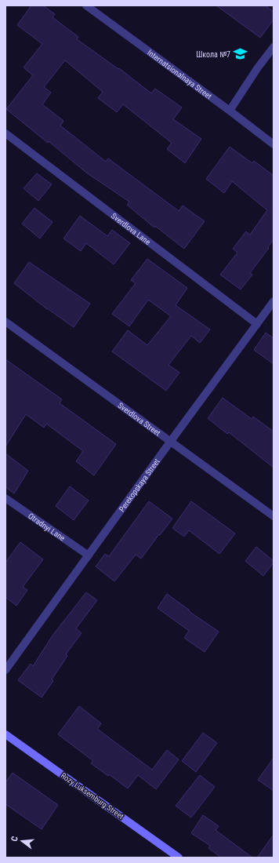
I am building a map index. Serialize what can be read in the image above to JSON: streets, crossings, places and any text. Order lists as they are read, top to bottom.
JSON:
{
  "streets": {
    "main road": ["Rozy Luksemburg Street"],
    "street": [
      "Internatsionalnaya Street",
      "Sverdlova Lane",
      "Sverdlova Street",
      "Perekopskaya Street",
      "Otradnyi Lane"
    ]
  },
  "crossings": [
    ["Sverdlova Lane", "Perekopskaya Street"],
    ["Sverdlova Street", "Perekopskaya Street"],
    ["Perekopskaya Street", "Otradnyi Lane"]
  ],
  "places": {
    "school or university": ["Школа №7"]
  },
  "north": "left"
}
